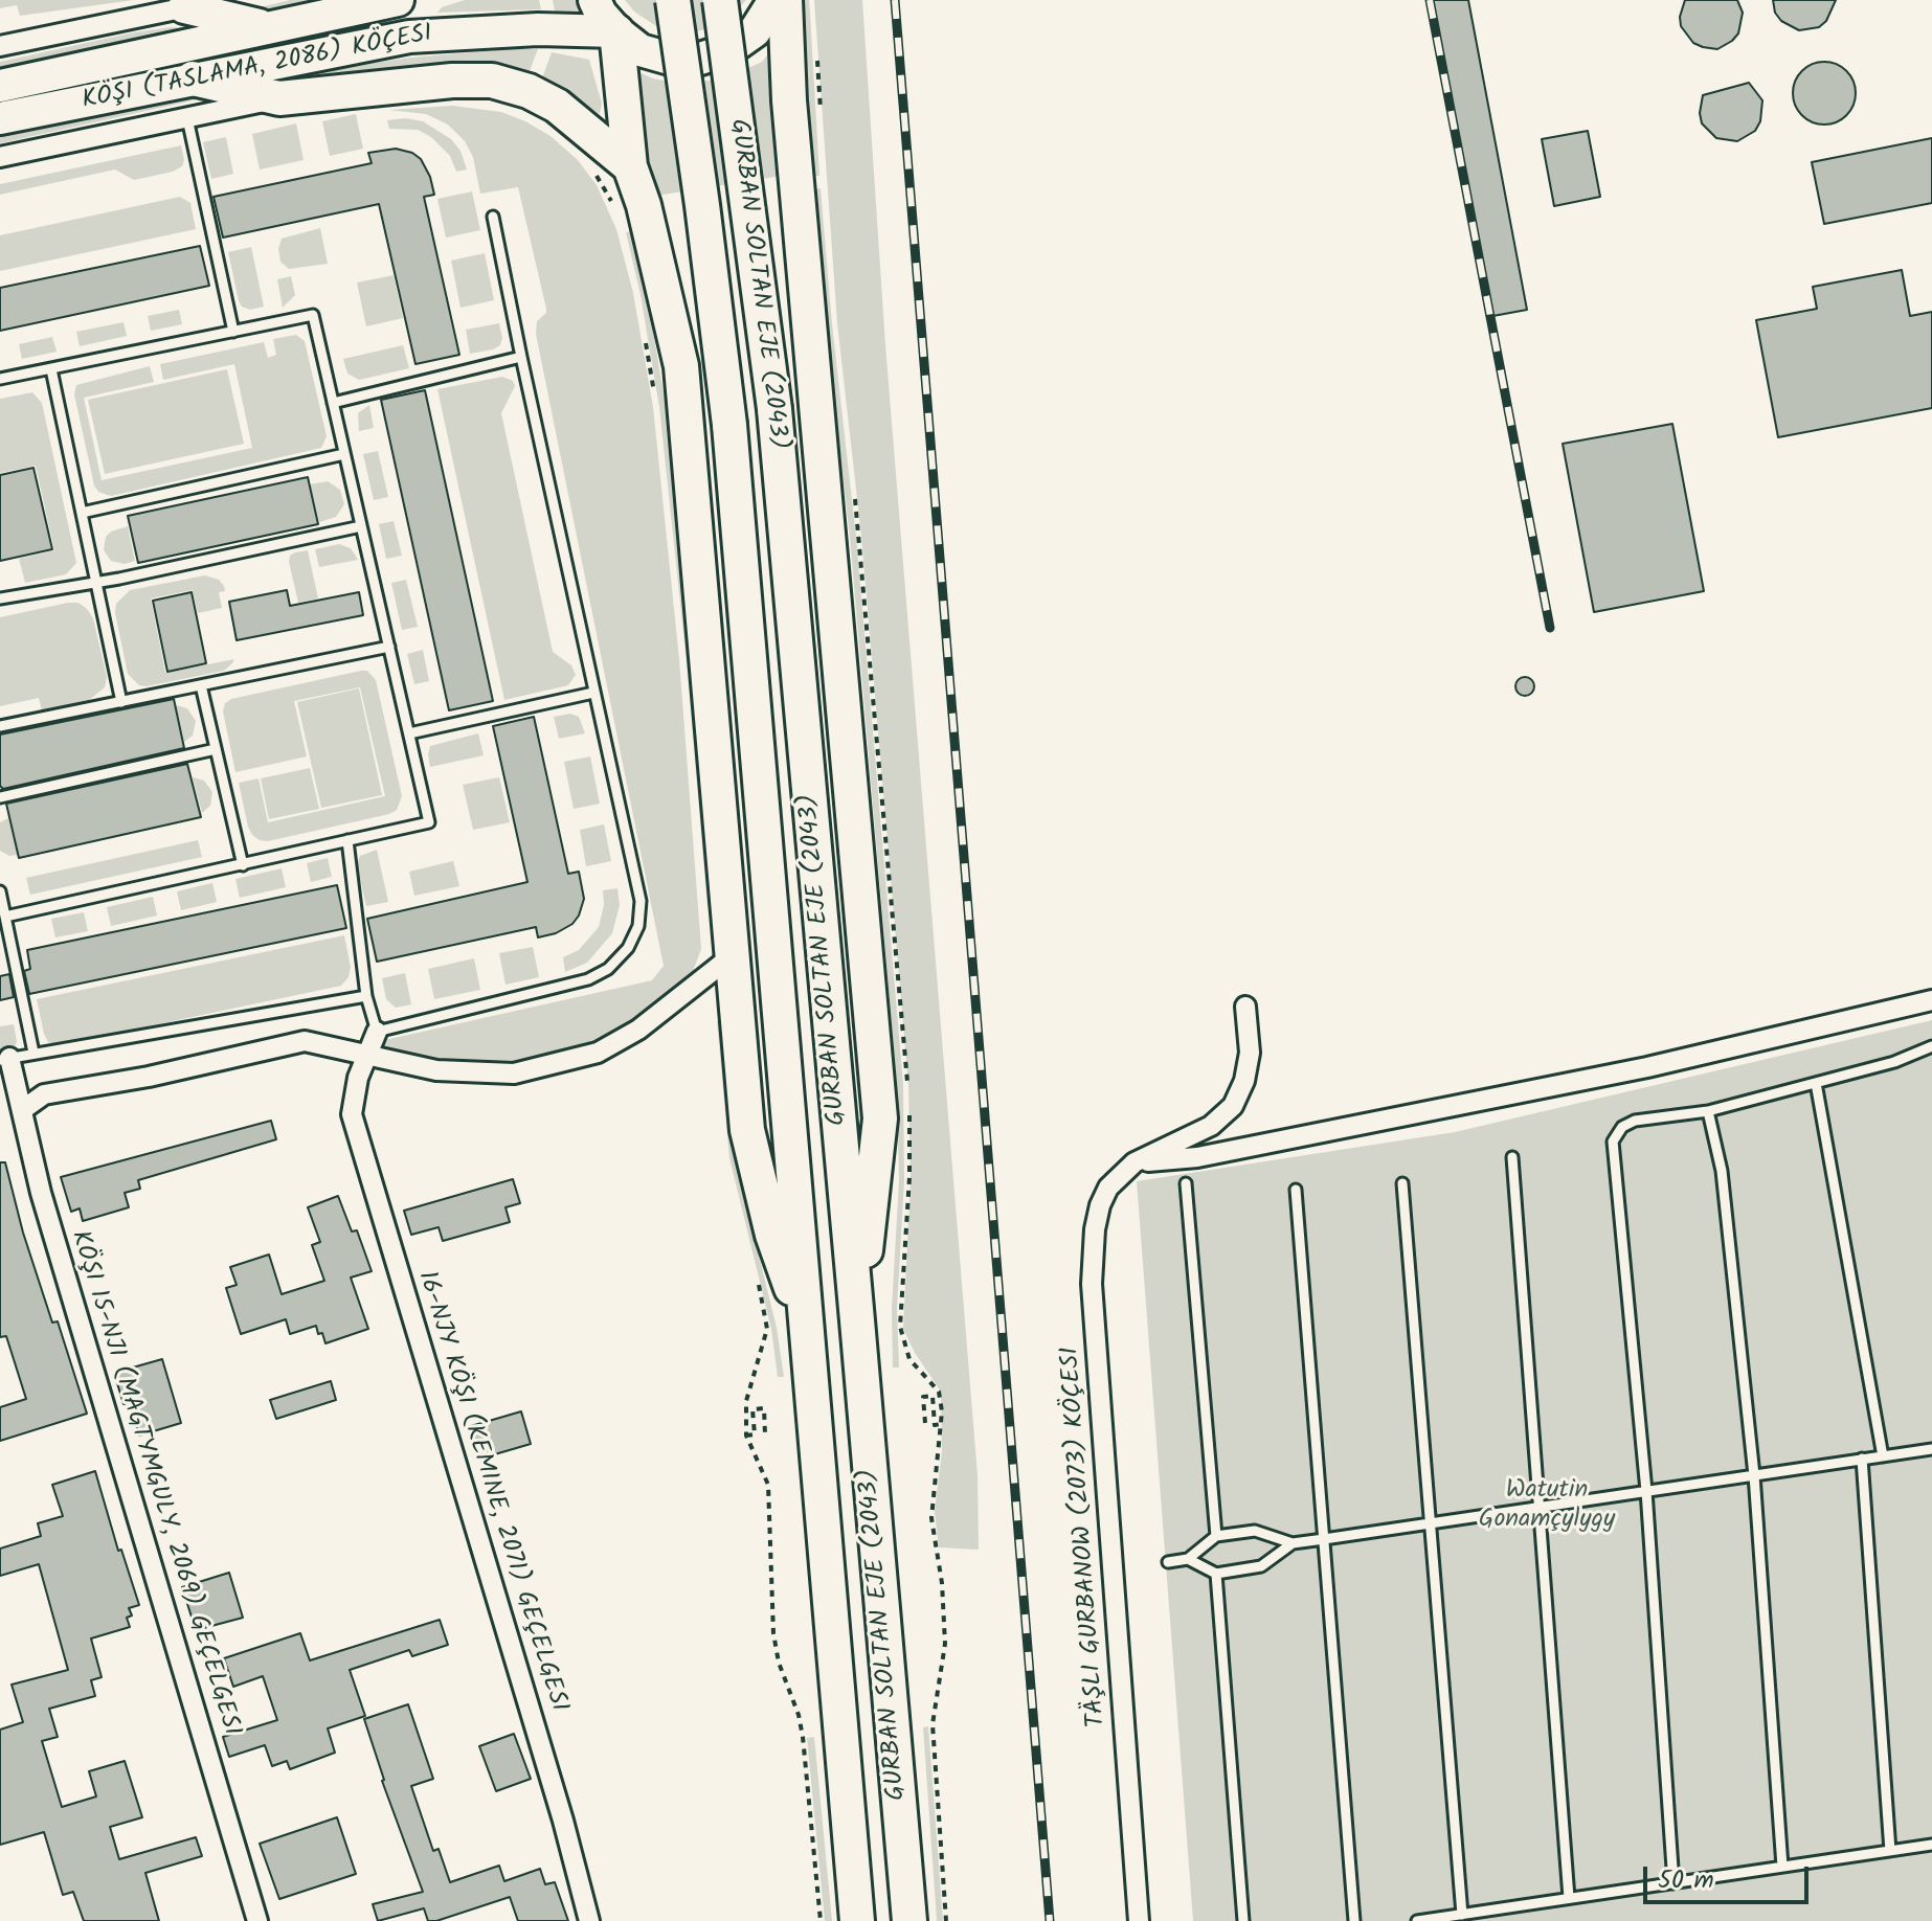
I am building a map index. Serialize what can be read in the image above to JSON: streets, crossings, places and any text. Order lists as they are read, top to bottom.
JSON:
{
  "streets": {
    "highway": ["GURBAN SOLTAN EJE (2043)"],
    "main road": ["KÖŞI (TASLAMA, 2086) KÖÇESI"],
    "street": ["KÖŞI 15-NJI (MAGTYMGULY, 2069) GEÇELGESI", "16-NJY KÖŞI (KEMINE, 2071) GEÇELGESI", "TÄŞLI GURBANOW (2073) KÖÇESI"]
  },
  "parks": ["Watutin Gonamçylygy"],
  "scale_bar": "50 m"
}
